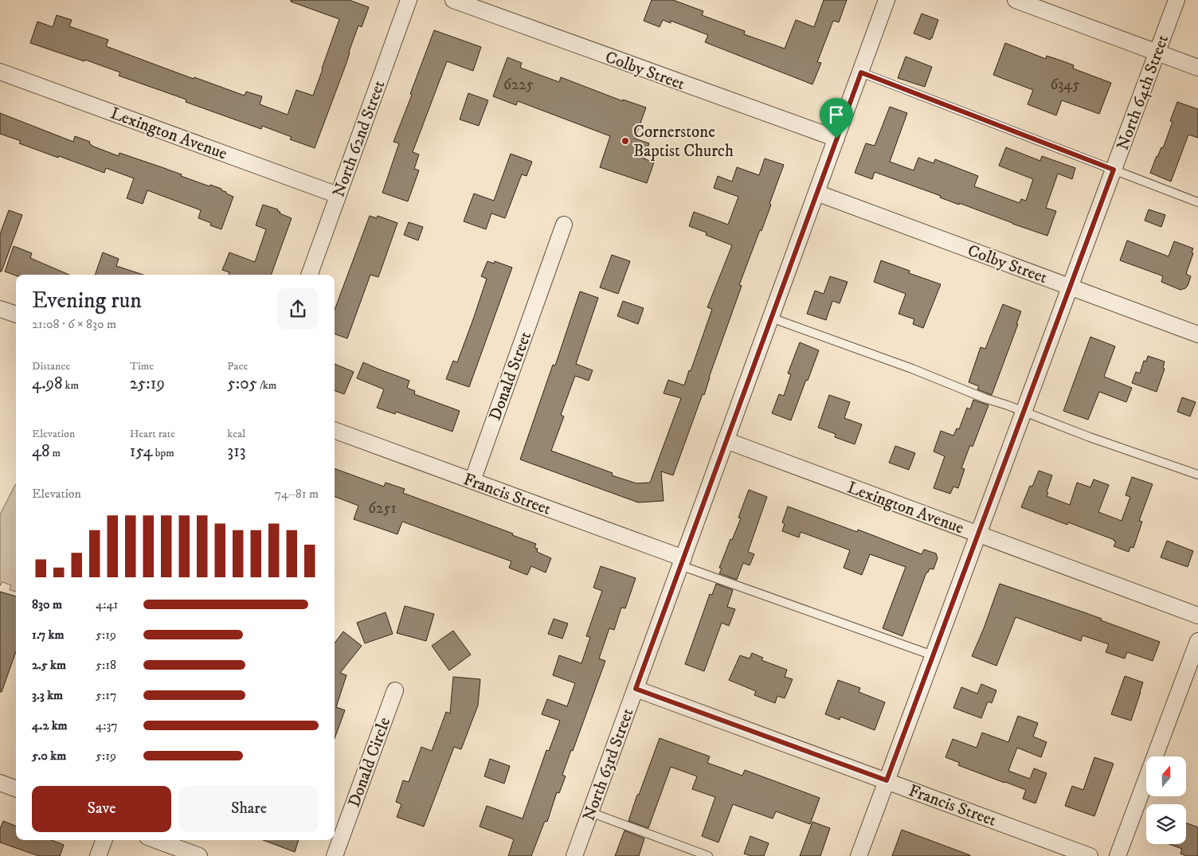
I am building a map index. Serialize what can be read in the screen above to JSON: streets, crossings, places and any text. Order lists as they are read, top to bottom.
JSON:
{
  "streets": {
    "street": [
      "Colby Street",
      "North 64th Street",
      "Lexington Avenue",
      "North 62nd Street",
      "Donald Street",
      "Francis Street",
      "Donald Circle",
      "North 63rd Street"
    ]
  },
  "crossings": [
    ["Colby Street", "North 64th Street"],
    ["Colby Street", "North 63rd Street"],
    ["North 64th Street", "Lexington Avenue"],
    ["North 64th Street", "Francis Street"],
    ["Lexington Avenue", "North 62nd Street"],
    ["Lexington Avenue", "North 63rd Street"],
    ["Donald Street", "Francis Street"],
    ["Francis Street", "North 63rd Street"]
  ],
  "places": ["Cornerstone Baptist Church"],
  "house_numbers": ["6225", "6345", "6251"],
  "north": "top",
  "page": {
    "heading": ["Evening run", "21:08 · 6 × 830 m"],
    "stats": [
      ["Distance", "4.98 km"],
      ["Time", "25:19"],
      ["Pace", "5:05 /km"],
      ["Elevation", "48 m"],
      ["Heart rate", "154 bpm"],
      ["kcal", "313"]
    ],
    "chart": ["Elevation", "74–81 m"],
    "list": [
      {
        "name": "830 m",
        "note": "4:41"
      },
      {
        "name": "1.7 km",
        "note": "5:19"
      },
      {
        "name": "2.5 km",
        "note": "5:18"
      },
      {
        "name": "3.3 km",
        "note": "5:17"
      },
      {
        "name": "4.2 km",
        "note": "4:37"
      },
      {
        "name": "5.0 km",
        "note": "5:19"
      }
    ],
    "buttons": ["Save", "Share"]
  }
}
